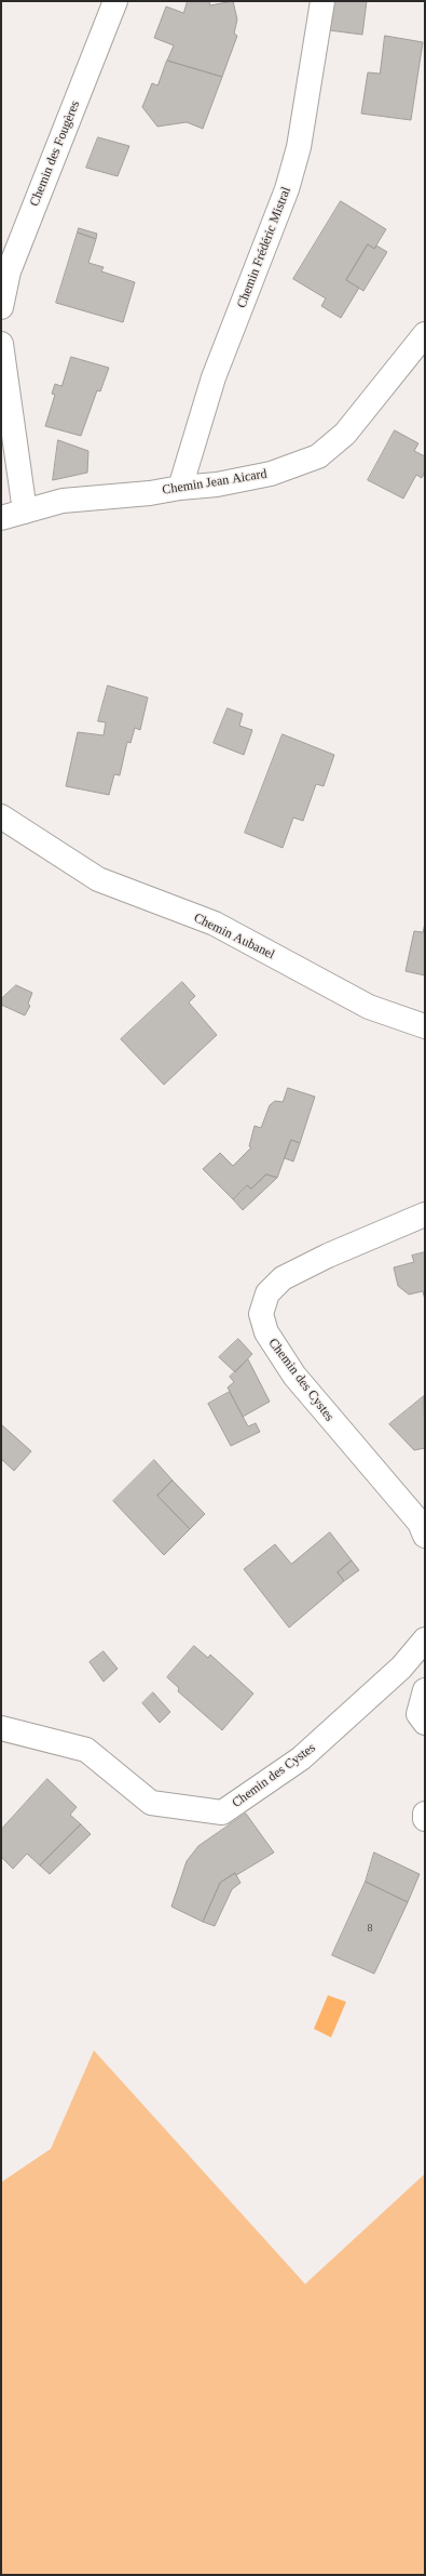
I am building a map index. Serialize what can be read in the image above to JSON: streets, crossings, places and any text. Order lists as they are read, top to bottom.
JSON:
{
  "streets": {
    "street": [
      "Chemin des Fougères",
      "Chemin Frédéric Mistral",
      "Chemin Jean Aicard",
      "Chemin Aubanel",
      "Chemin des Cystes"
    ]
  },
  "crossings": [
    ["Chemin Frédéric Mistral", "Chemin Jean Aicard"]
  ],
  "house_numbers": ["8"]
}
